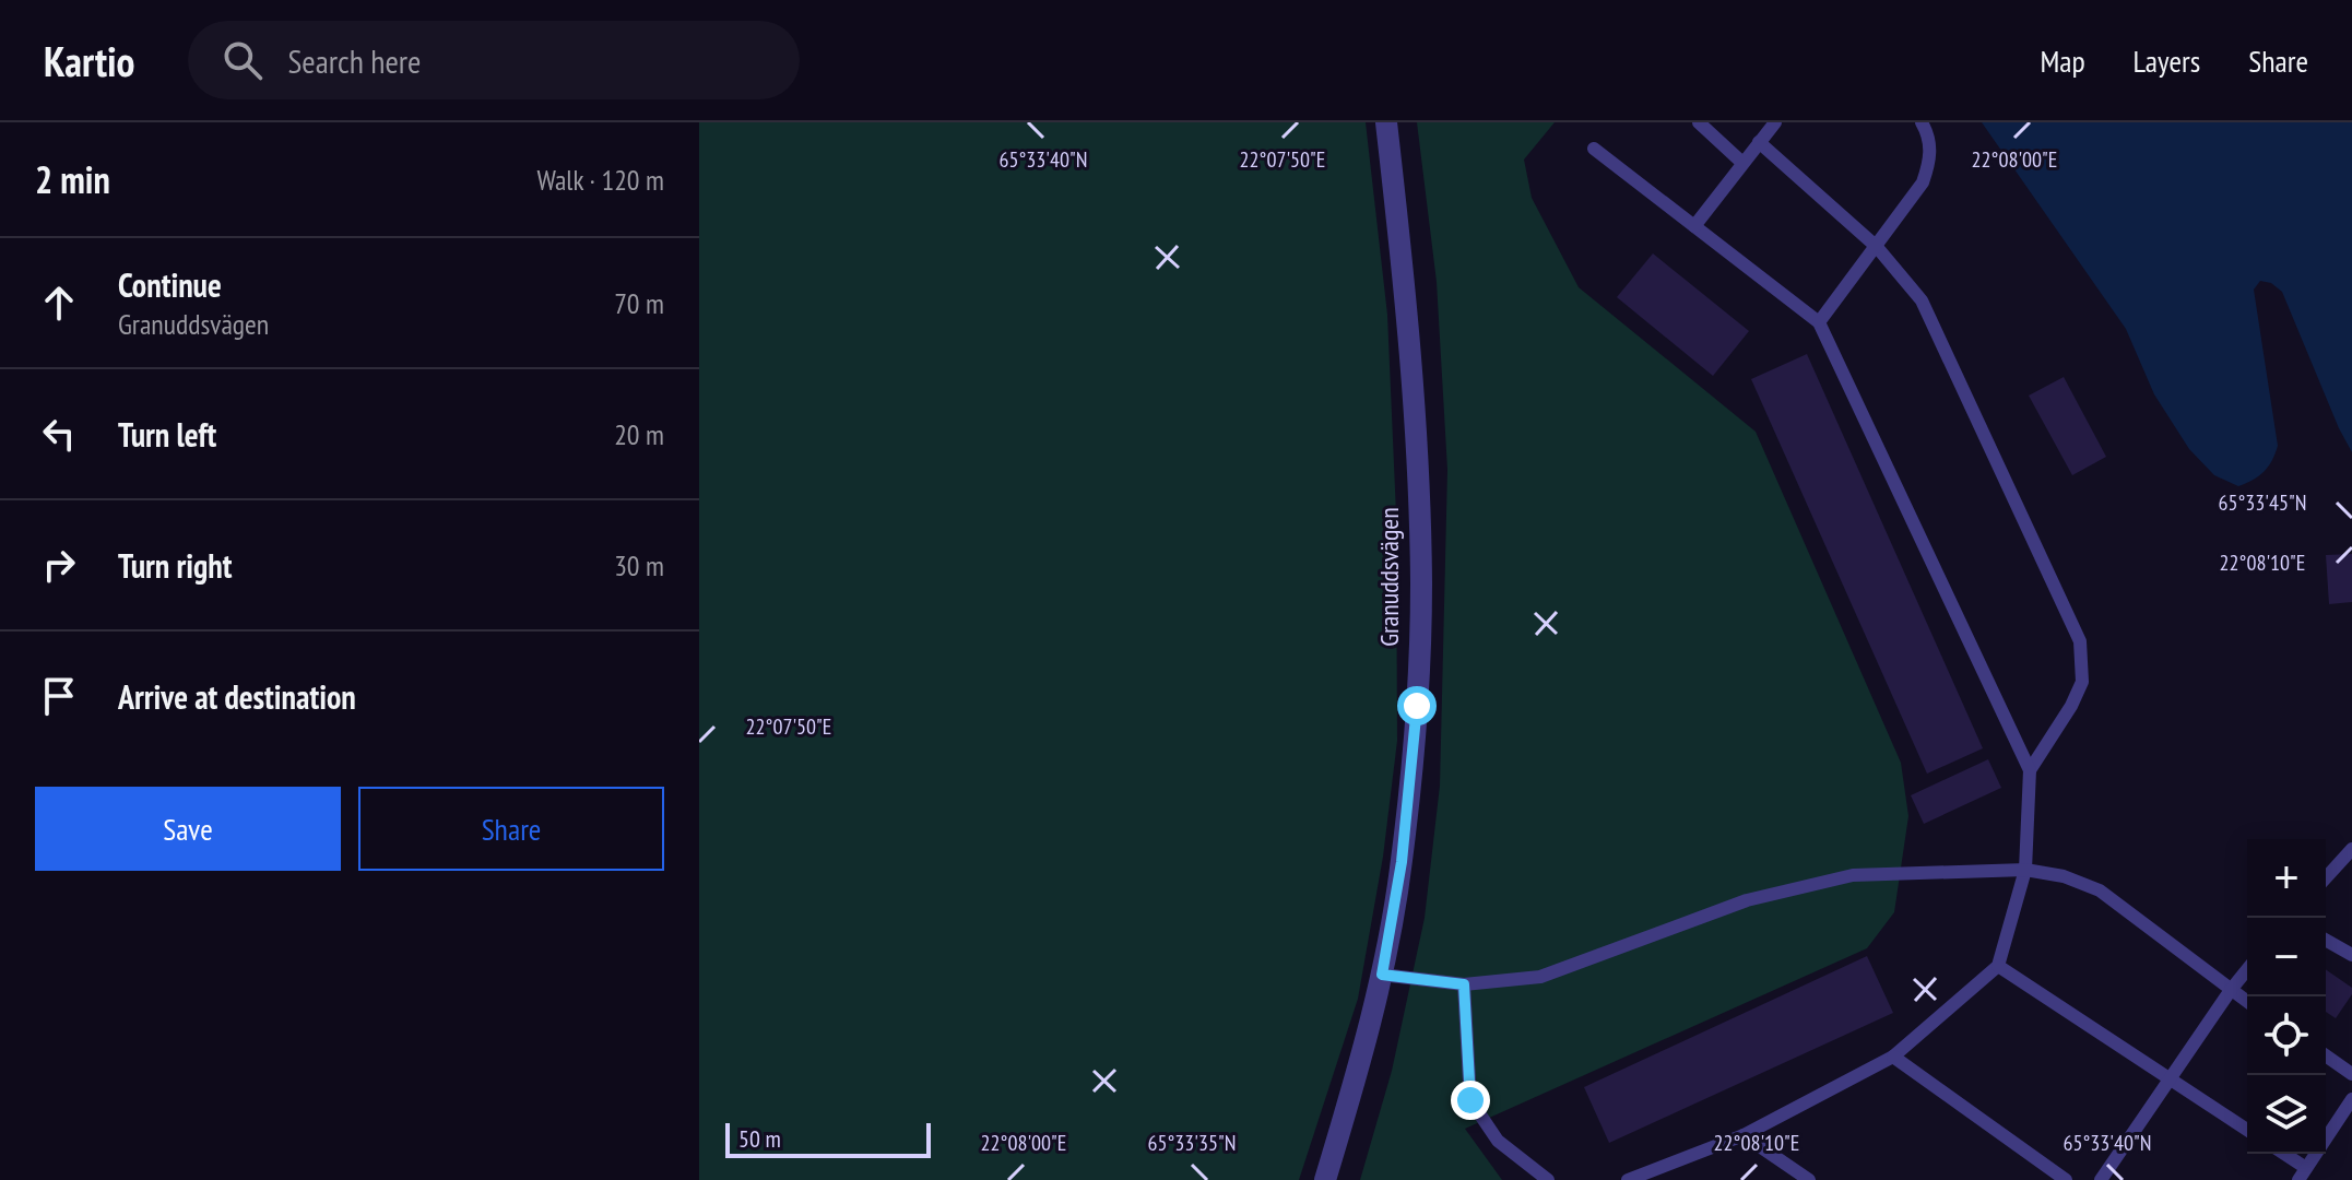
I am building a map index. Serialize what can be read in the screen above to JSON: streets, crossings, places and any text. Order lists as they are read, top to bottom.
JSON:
{
  "streets": {
    "street": ["Granuddsvägen"]
  },
  "scale_bar": "50 m",
  "page": {
    "header": "Kartio",
    "search": "Search here",
    "nav": ["Map", "Layers", "Share"],
    "heading": ["2 min", "Walk · 120 m"],
    "list": [
      ["Continue", "Granuddsvägen", "70 m"],
      ["Turn left", "20 m"],
      ["Turn right", "30 m"],
      "Arrive at destination"
    ],
    "buttons": ["Save", "Share"],
    "map_buttons": ["+", "−"],
    "scale": "50 m"
  },
  "coordinates": [
    "65°33'40\"N",
    "22°07'50\"E",
    "22°08'00\"E",
    "65°33'45\"N",
    "22°08'10\"E",
    "65°33'35\"N"
  ]
}
